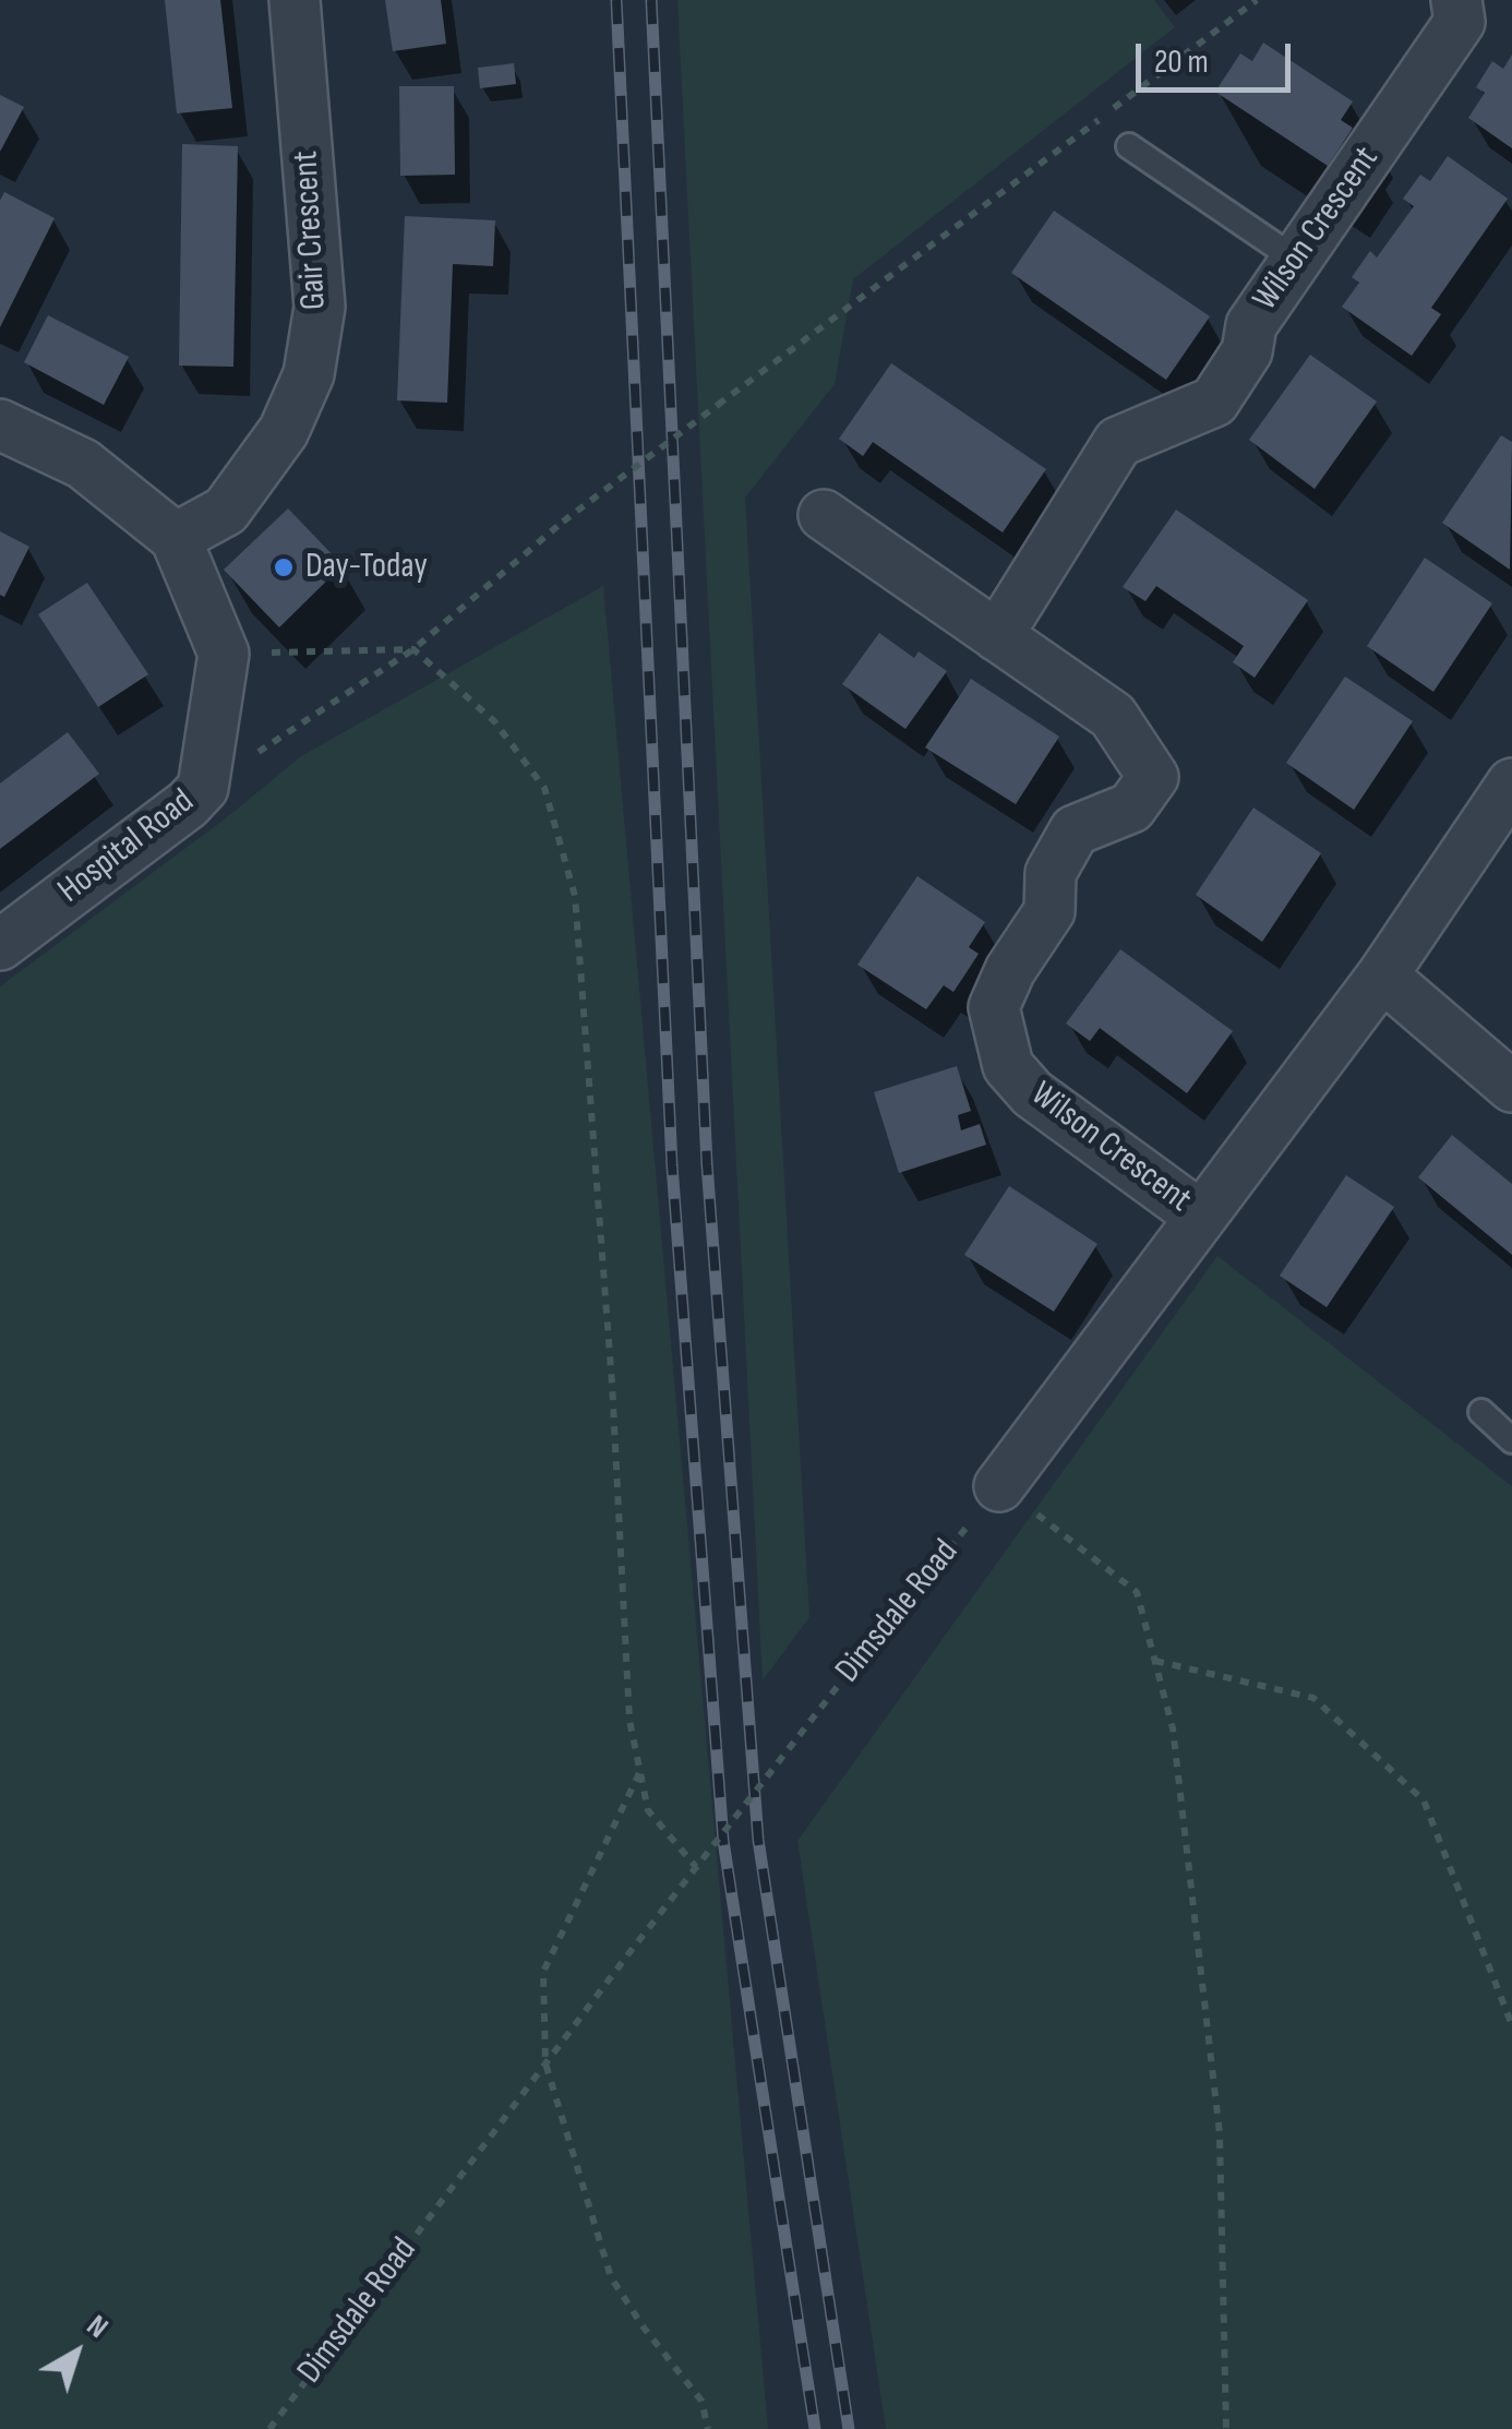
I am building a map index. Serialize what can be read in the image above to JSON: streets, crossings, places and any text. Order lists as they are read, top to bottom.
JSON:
{
  "streets": {
    "street": ["Wilson Crescent", "Gair Crescent", "Hospital Road"],
    "path": ["Dimsdale Road"]
  },
  "places": ["Day-Today"],
  "scale_bar": "20 m",
  "north": "top right"
}
